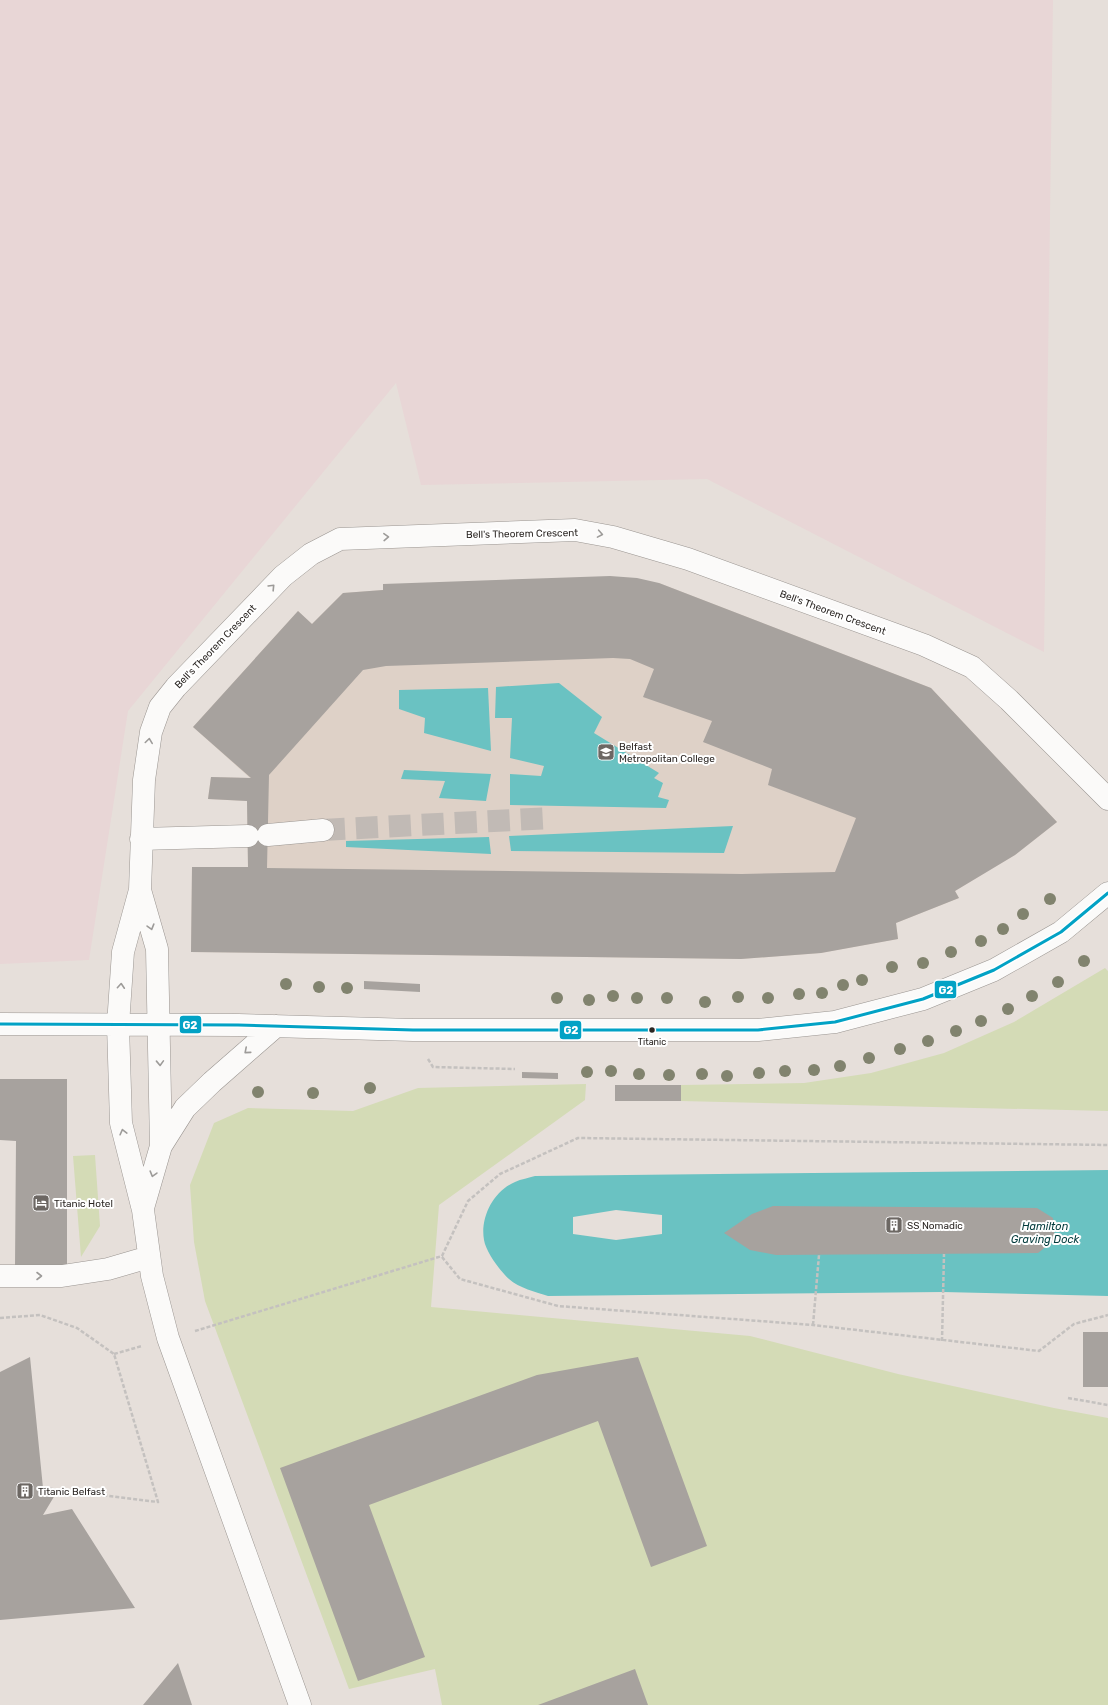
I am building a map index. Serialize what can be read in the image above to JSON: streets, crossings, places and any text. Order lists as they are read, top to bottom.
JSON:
{
  "streets": {
    "street": ["Bell's Theorem Crescent"]
  },
  "water": ["Hamilton Graving Dock"],
  "places": {
    "school or university": ["Belfast Metropolitan College"],
    "other": ["Titanic"],
    "hotel": ["Titanic Hotel"],
    "building": ["SS Nomadic", "Titanic Belfast"]
  },
  "lines": ["transit line G2"]
}
